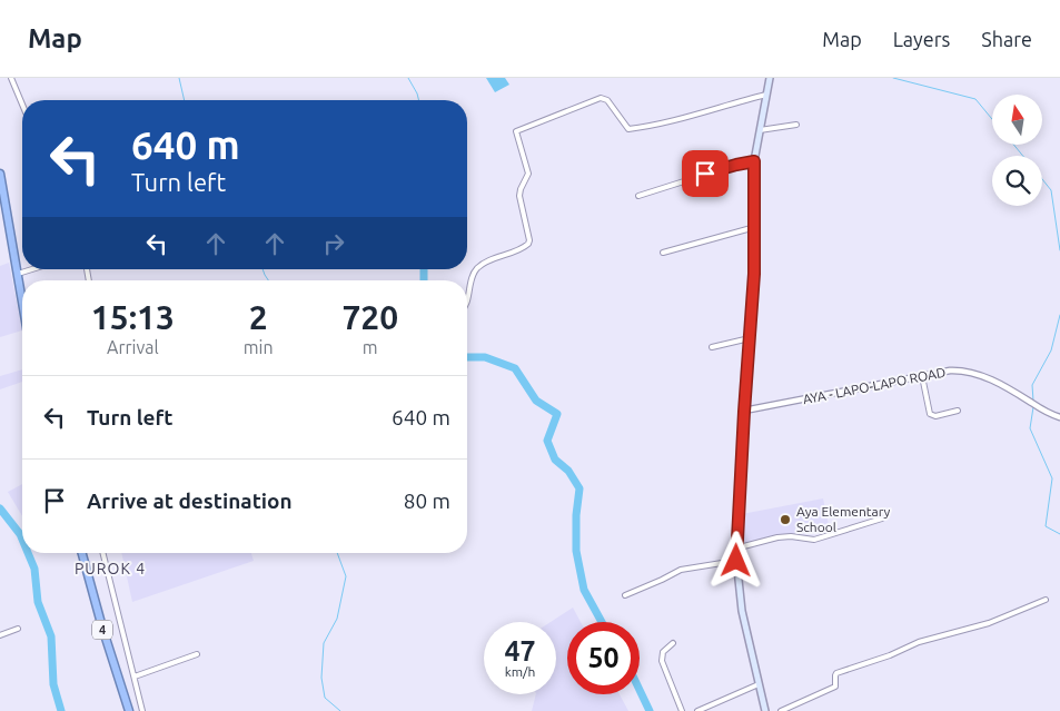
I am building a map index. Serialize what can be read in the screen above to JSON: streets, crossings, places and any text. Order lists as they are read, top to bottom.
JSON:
{
  "streets": {
    "highway": ["4"],
    "street": ["AYA - LAPO-LAPO ROAD"]
  },
  "districts": ["PUROK 4"],
  "places": ["Aya Elementary School"],
  "north": "top",
  "page": {
    "header": "Map",
    "nav": ["Map", "Layers", "Share"],
    "turn": ["640 m", "Turn left"],
    "eta": [
      "15:13",
      "Arrival",
      "2",
      "min",
      "720",
      "m"
    ],
    "list": [
      {
        "name": "Turn left",
        "value": "640 m"
      },
      {
        "name": "Arrive at destination",
        "value": "80 m"
      }
    ],
    "speed": "47 km/h",
    "limit": "50"
  }
}
